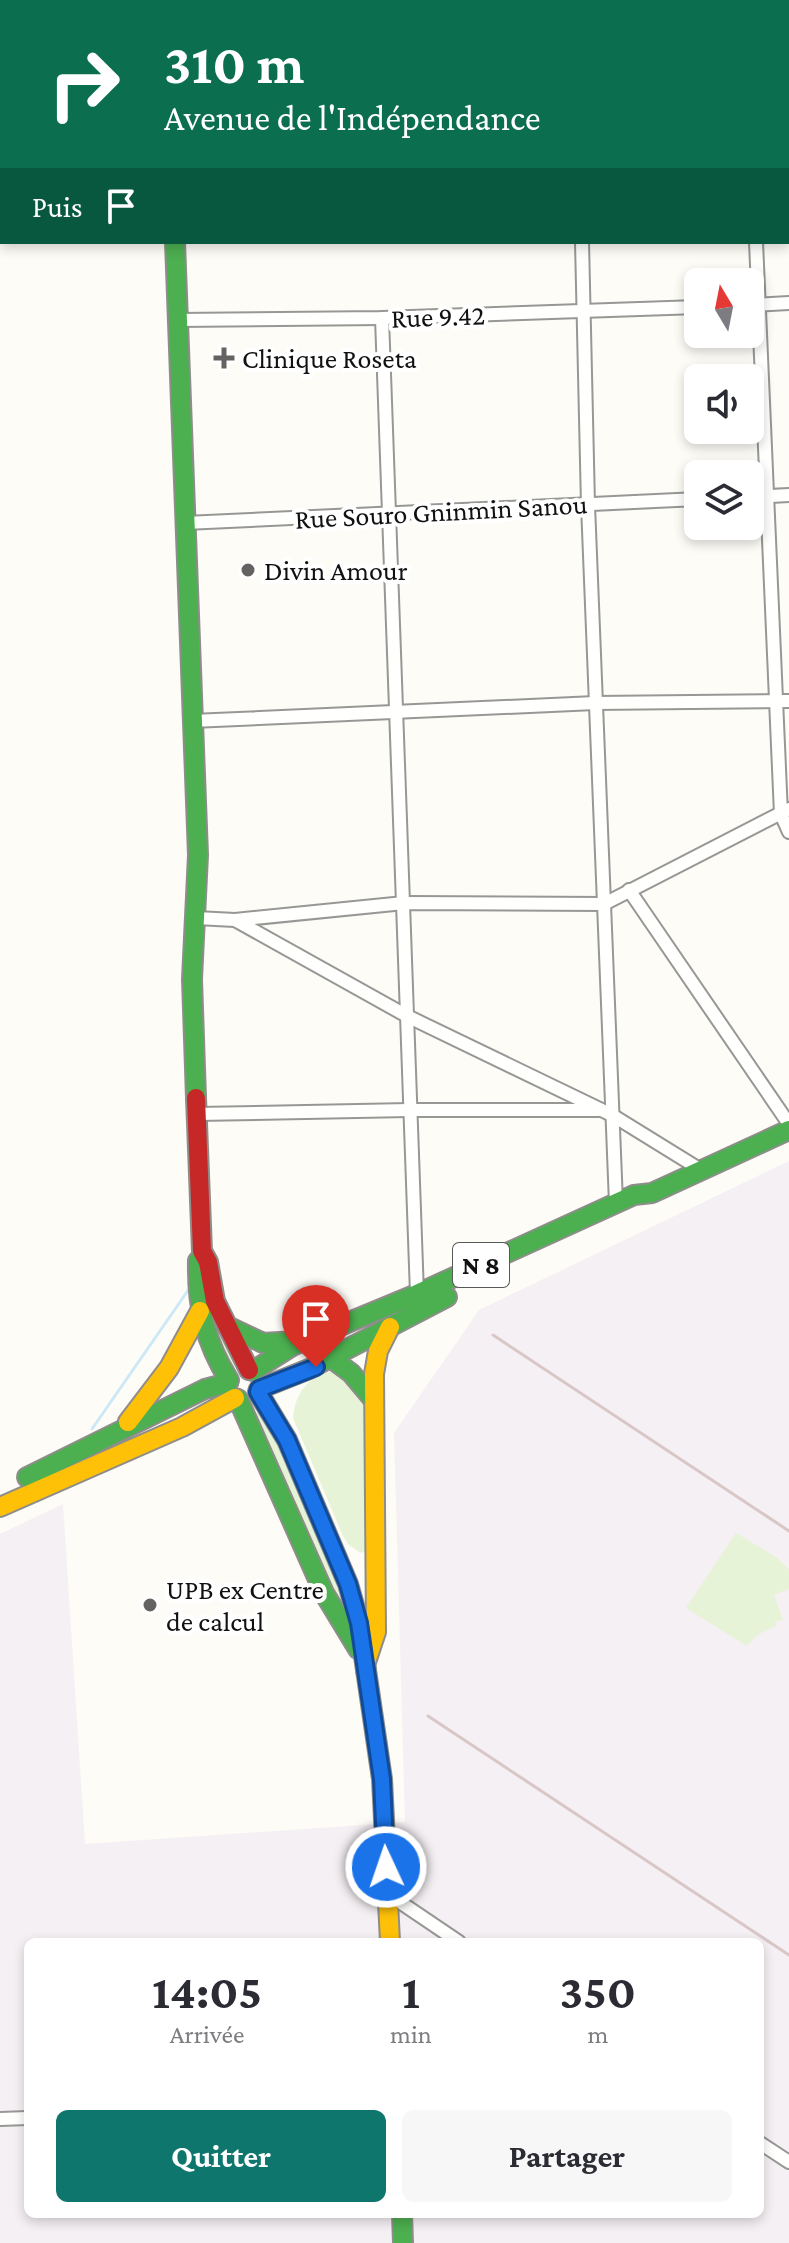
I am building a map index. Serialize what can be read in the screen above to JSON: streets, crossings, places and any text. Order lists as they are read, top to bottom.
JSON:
{
  "streets": {
    "main road": ["N 8"],
    "street": ["Rue 9.42", "Rue Souro Gninmin Sanou"]
  },
  "places": {
    "health": ["Clinique Roseta"],
    "other": ["Divin Amour", "UPB ex Centre de calcul"]
  },
  "north": "top",
  "page": {
    "turn": ["310 m", "Avenue de l'Indépendance"],
    "then": "Puis",
    "eta": [
      "14:05",
      "Arrivée",
      "1",
      "min",
      "350",
      "m"
    ],
    "buttons": ["Quitter", "Partager"]
  }
}
